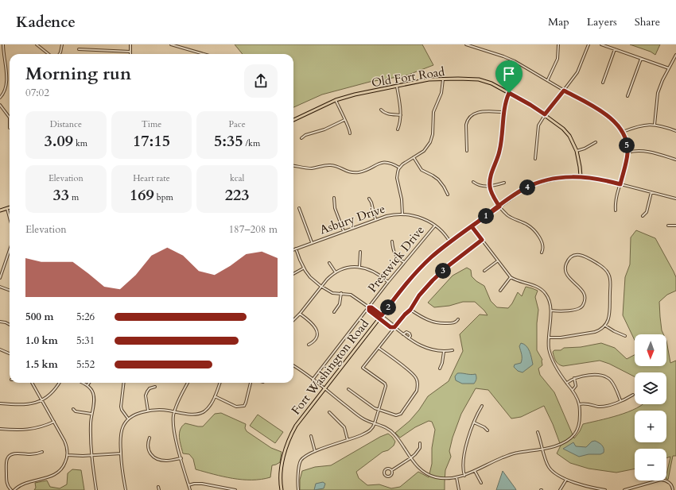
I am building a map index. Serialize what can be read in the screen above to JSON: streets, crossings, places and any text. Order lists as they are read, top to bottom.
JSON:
{
  "streets": {
    "main road": ["Old Fort Road", "Fort Washington Road"],
    "street": ["Asbury Drive", "Prestwick Drive"]
  },
  "crossings": [
    ["Old Fort Road", "Fort Washington Road"],
    ["Asbury Drive", "Prestwick Drive"],
    ["Asbury Drive", "Fort Washington Road"]
  ],
  "north": "bottom",
  "page": {
    "header": "Kadence",
    "nav": ["Map", "Layers", "Share"],
    "heading": ["Morning run", "07:02"],
    "stats": [
      ["Distance", "3.09 km"],
      ["Time", "17:15"],
      ["Pace", "5:35 /km"],
      ["Elevation", "33 m"],
      ["Heart rate", "169 bpm"],
      ["kcal", "223"]
    ],
    "pins": [
      "5",
      "4",
      "1",
      "3",
      "2"
    ],
    "chart": ["Elevation", "187–208 m"],
    "list": [
      {
        "name": "500 m",
        "note": "5:26"
      },
      {
        "name": "1.0 km",
        "note": "5:31"
      },
      {
        "name": "1.5 km",
        "note": "5:52"
      }
    ],
    "map_buttons": ["+", "−"]
  }
}
